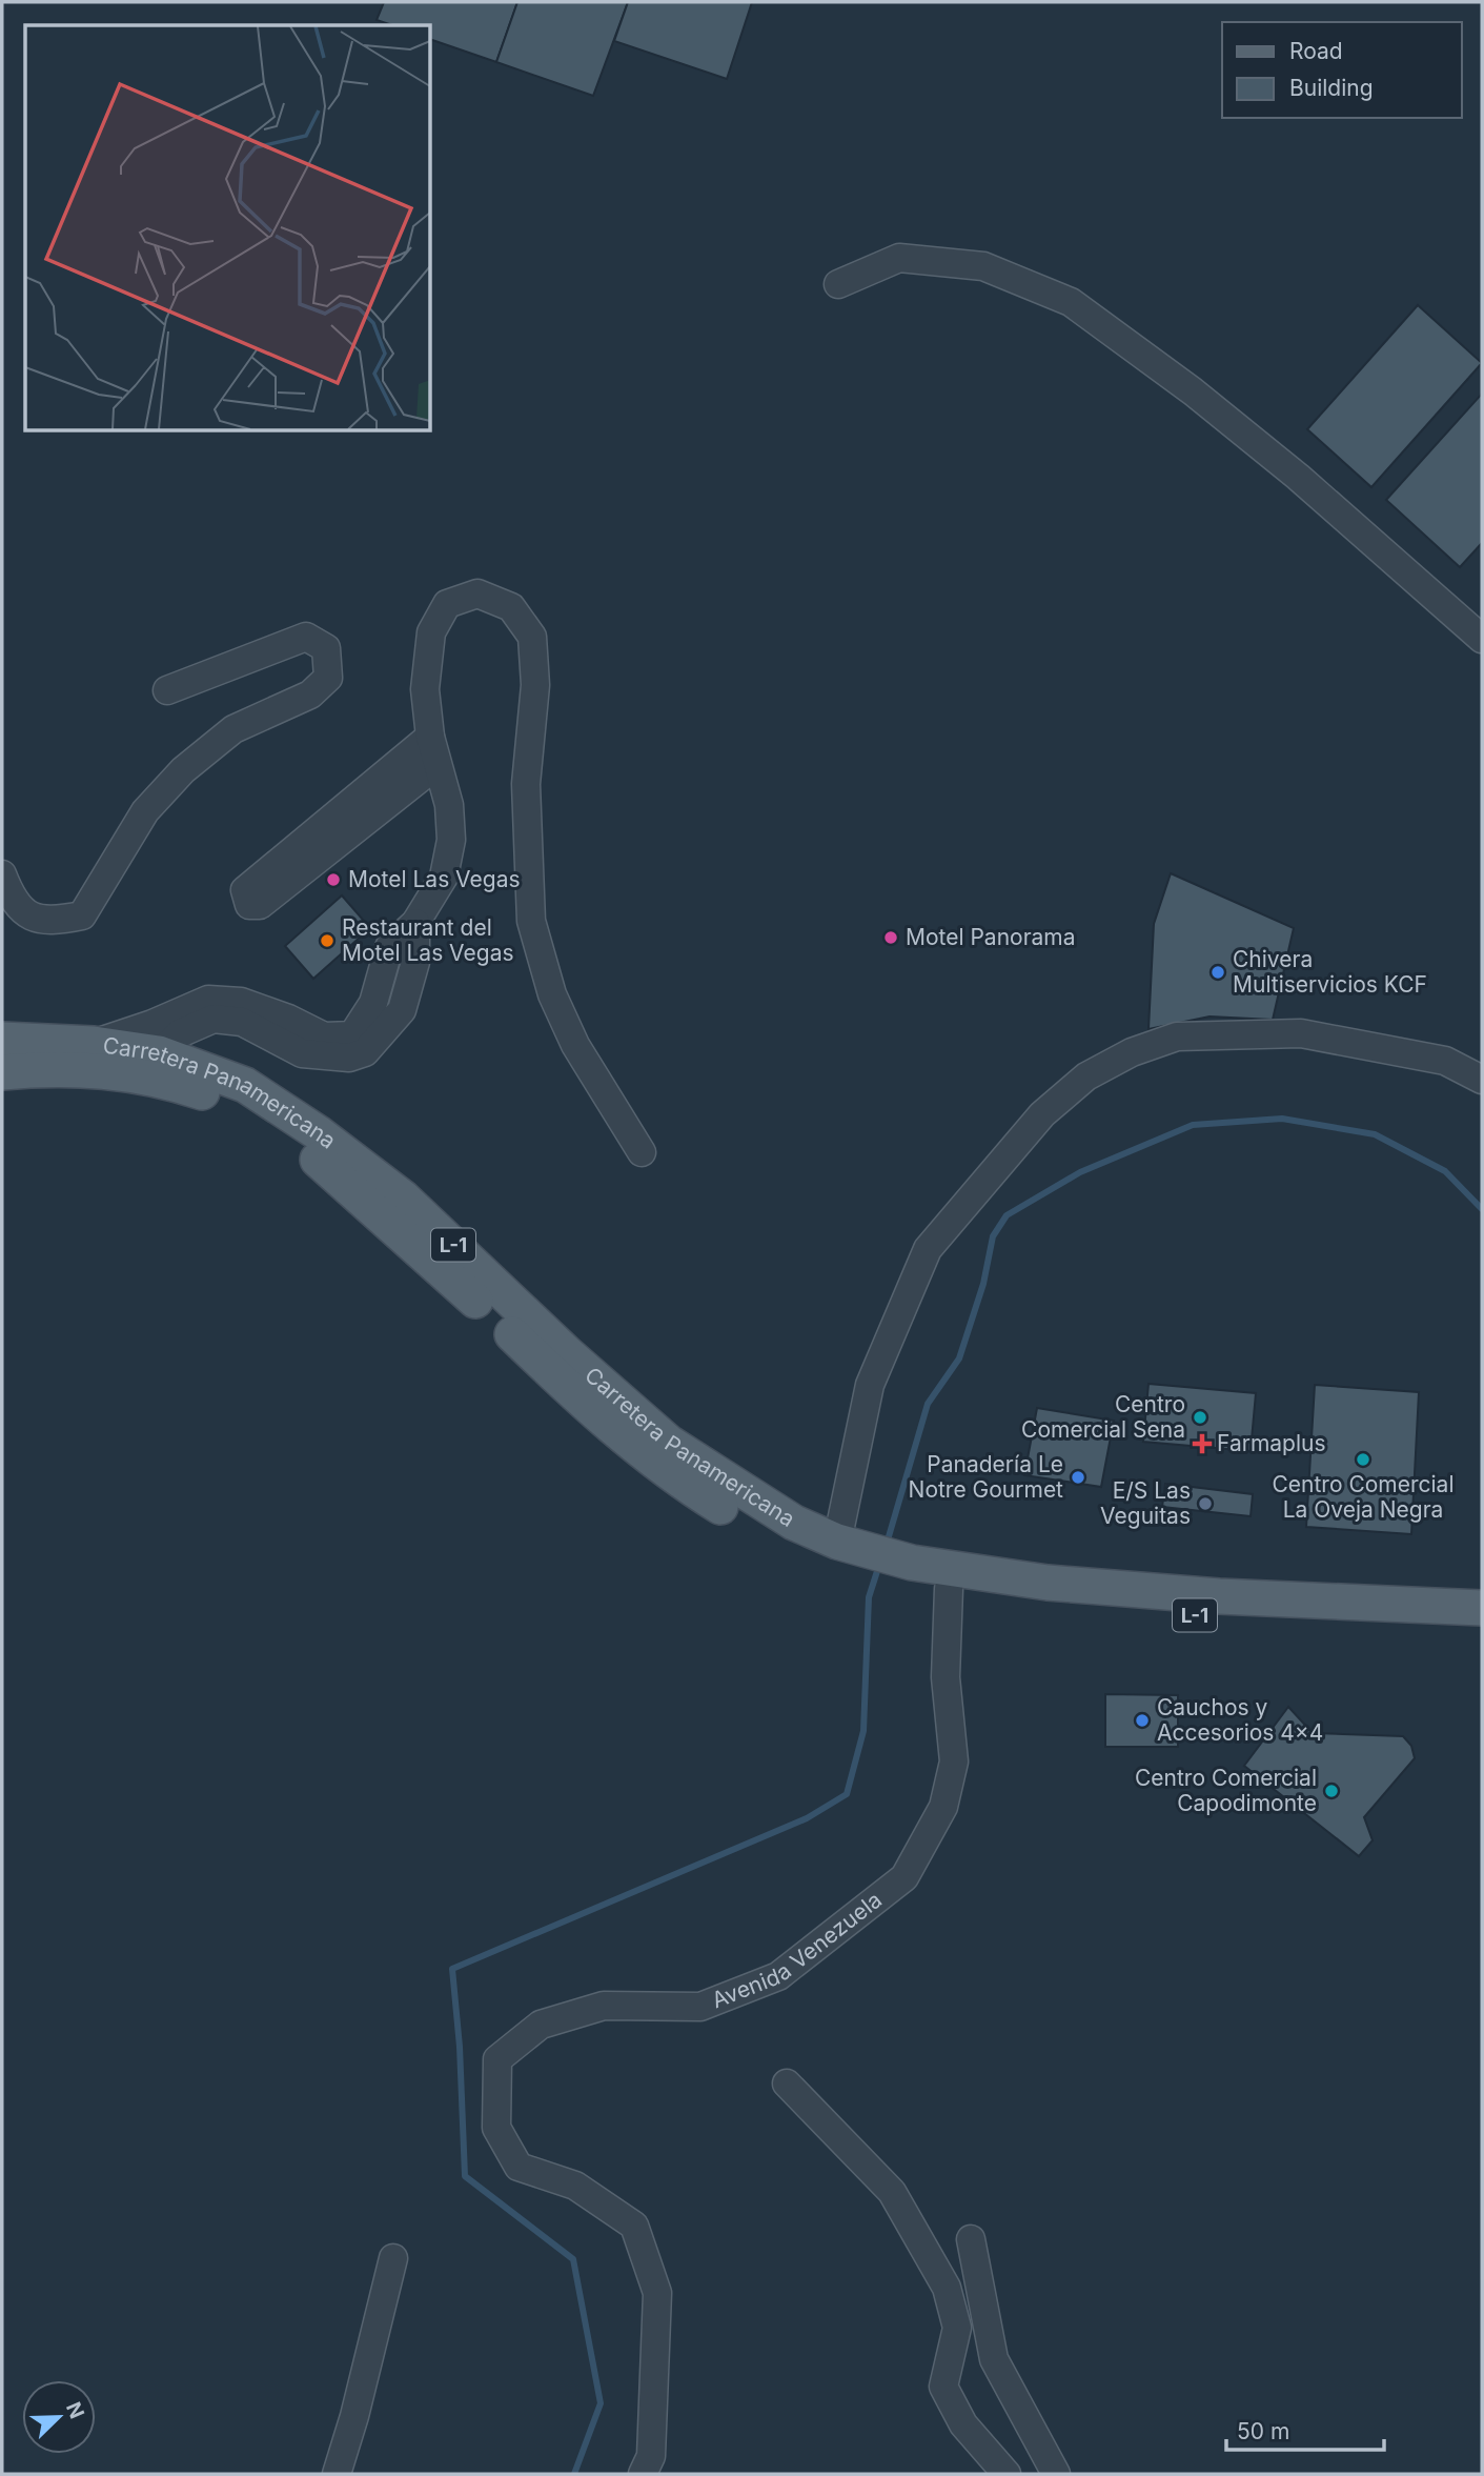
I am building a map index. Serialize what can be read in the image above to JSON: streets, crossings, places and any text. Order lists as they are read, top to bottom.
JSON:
{
  "streets": {
    "main road": ["Carretera Panamericana", "L-1"],
    "street": ["Avenida Venezuela"]
  },
  "crossings": [
    ["Carretera Panamericana", "Avenida Venezuela"]
  ],
  "places": {
    "other": [
      "Motel Las Vegas",
      "Motel Panorama",
      "Restaurant del Motel Las Vegas",
      "Chivera Multiservicios KCF",
      "Centro Comercial Sena",
      "Centro Comercial La Oveja Negra",
      "Panadería Le Notre Gourmet",
      "E/S Las Veguitas",
      "Cauchos y Accesorios 4x4",
      "Centro Comercial Capodimonte"
    ],
    "health": ["Farmaplus"]
  },
  "legend": ["Road", "Building"],
  "scale_bar": "50 m",
  "north": "top right"
}
